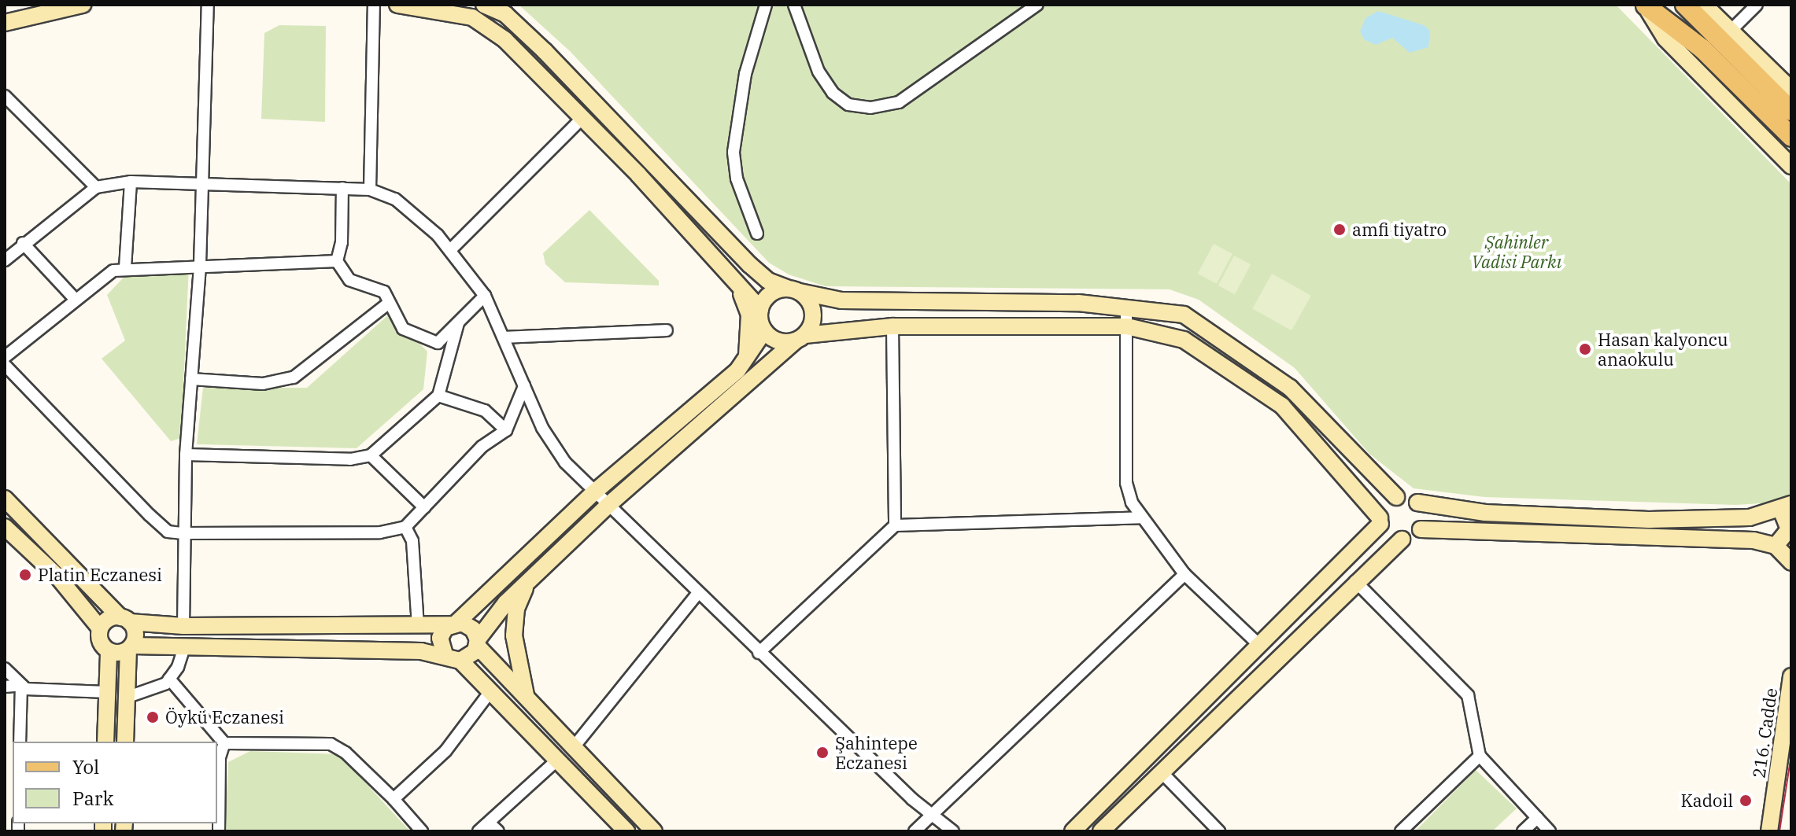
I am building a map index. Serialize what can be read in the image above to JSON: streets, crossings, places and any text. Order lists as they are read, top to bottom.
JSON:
{
  "streets": {
    "street": ["216. Cadde"]
  },
  "parks": ["Şahinler Vadisi Parkı"],
  "places": [
    "amfi tiyatro",
    "Hasan kalyoncu anaokulu",
    "Platin Eczanesi",
    "Öykü Eczanesi",
    "Şahintepe Eczanesi",
    "Kadoil"
  ],
  "legend": ["Yol", "Park"]
}
